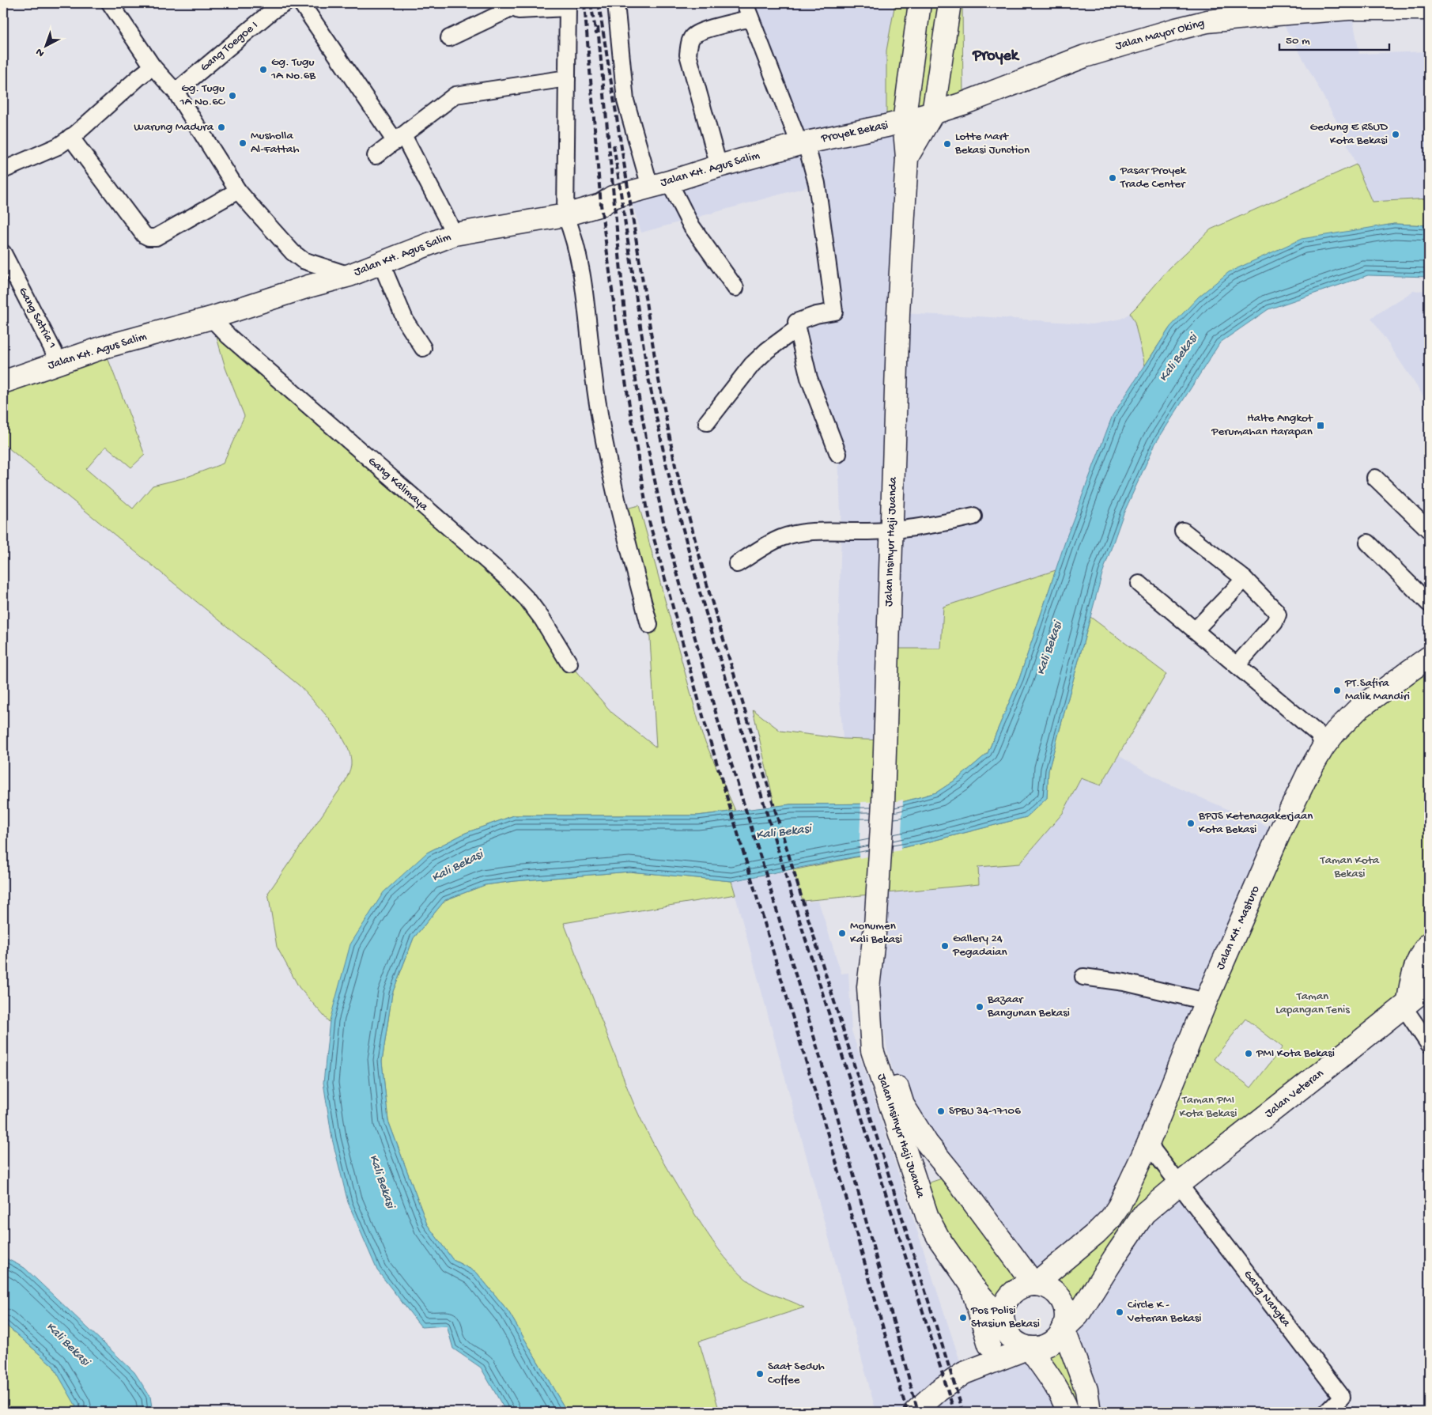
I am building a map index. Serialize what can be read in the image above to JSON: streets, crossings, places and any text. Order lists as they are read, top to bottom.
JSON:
{
  "streets": {
    "street": [
      "Jalan Mayor Oking",
      "Gang Toegoe I",
      "Proyek Bekasi",
      "Jalan KH. Agus Salim",
      "Gang Satria 1",
      "Gang Kalimaya",
      "Jalan Insinyur Haji Juanda",
      "Jalan KH. Masturo",
      "Jalan Veteran",
      "Gang Nangka"
    ]
  },
  "crossings": [
    ["Jalan Mayor Oking", "Proyek Bekasi"],
    ["Jalan Mayor Oking", "Jalan Insinyur Haji Juanda"],
    ["Proyek Bekasi", "Jalan KH. Agus Salim"],
    ["Proyek Bekasi", "Jalan Insinyur Haji Juanda"],
    ["Jalan KH. Agus Salim", "Gang Satria 1"],
    ["Jalan KH. Agus Salim", "Gang Kalimaya"],
    ["Jalan Insinyur Haji Juanda", "Jalan KH. Masturo"],
    ["Jalan Insinyur Haji Juanda", "Jalan Veteran"],
    ["Jalan KH. Masturo", "Jalan Veteran"],
    ["Jalan Veteran", "Gang Nangka"]
  ],
  "districts": ["Proyek"],
  "water": ["Kali Bekasi"],
  "parks": ["Taman Kota Bekasi", "Taman Lapangan Tenis", "Taman PMI Kota Bekasi"],
  "places": {
    "other": [
      "Gg. Tugu 1A No.6B",
      "Gg. Tugu 1A No.6C",
      "Warung Madura",
      "Gedung E RSUD Kota Bekasi",
      "Musholla Al-Fattah",
      "Lotte Mart Bekasi Junction",
      "Pasar Proyek Trade Center",
      "PT.Safira Malik Mandiri",
      "BPJS Ketenagakerjaan Kota Bekasi",
      "Monumen Kali Bekasi",
      "Gallery 24 Pegadaian",
      "Bazaar Bangunan Bekasi",
      "PMI Kota Bekasi",
      "SPBU 34-17106",
      "Circle K - Veteran Bekasi",
      "Pos Polisi Stasiun Bekasi",
      "Saat Seduh Coffee"
    ],
    "transit": ["Halte Angkot Perumahan Harapan"]
  },
  "scale_bar": "50 m",
  "north": "bottom left"
}
